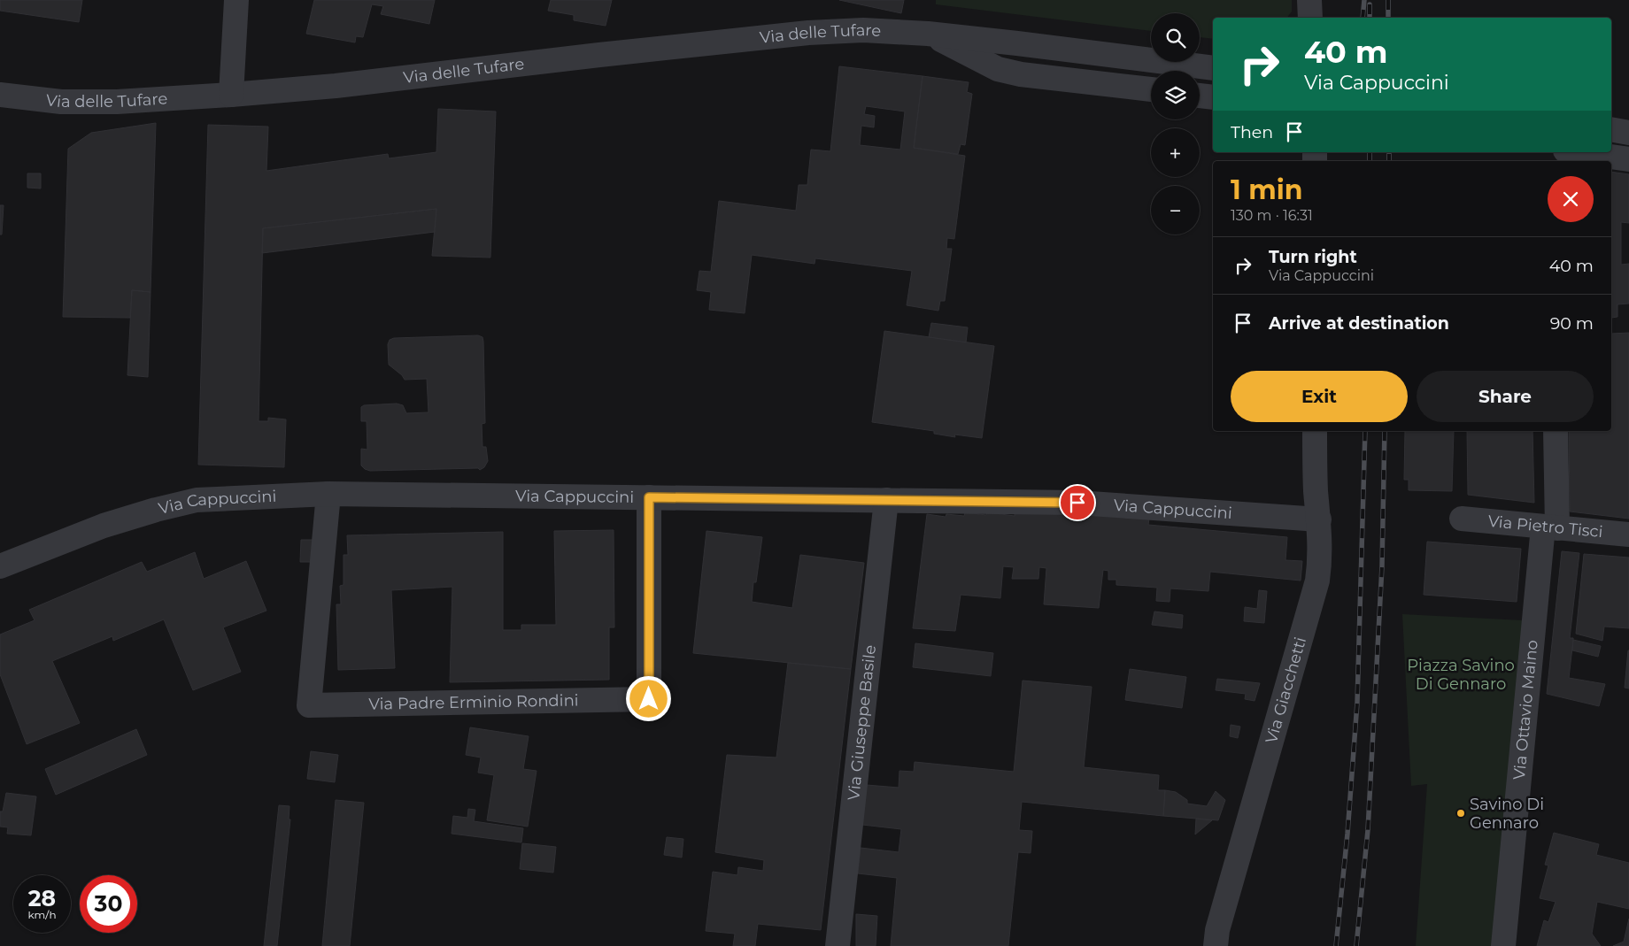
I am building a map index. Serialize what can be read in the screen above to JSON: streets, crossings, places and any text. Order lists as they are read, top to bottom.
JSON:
{
  "streets": {
    "street": [
      "Via delle Tufare",
      "Via Cappuccini",
      "Via Pietro Tisci",
      "Via Giacchetti",
      "Via Padre Erminio Rondini",
      "Via Ottavio Maino",
      "Via Giuseppe Basile"
    ]
  },
  "crossings": [
    ["Via Cappuccini", "Via Giacchetti"],
    ["Via Cappuccini", "Via Padre Erminio Rondini"],
    ["Via Cappuccini", "Via Giuseppe Basile"],
    ["Via Pietro Tisci", "Via Ottavio Maino"]
  ],
  "parks": ["Piazza Savino Di Gennaro"],
  "places": ["Savino Di Gennaro"],
  "page": {
    "map_buttons": ["+", "−"],
    "turn": ["40 m", "Via Cappuccini"],
    "then": "Then",
    "heading": ["1 min", "130 m · 16:31"],
    "list": [
      {
        "name": "Turn right",
        "note": "Via Cappuccini",
        "value": "40 m"
      },
      {
        "name": "Arrive at destination",
        "value": "90 m"
      }
    ],
    "buttons": ["Exit", "Share"],
    "speed": "28 km/h",
    "limit": "30"
  }
}
